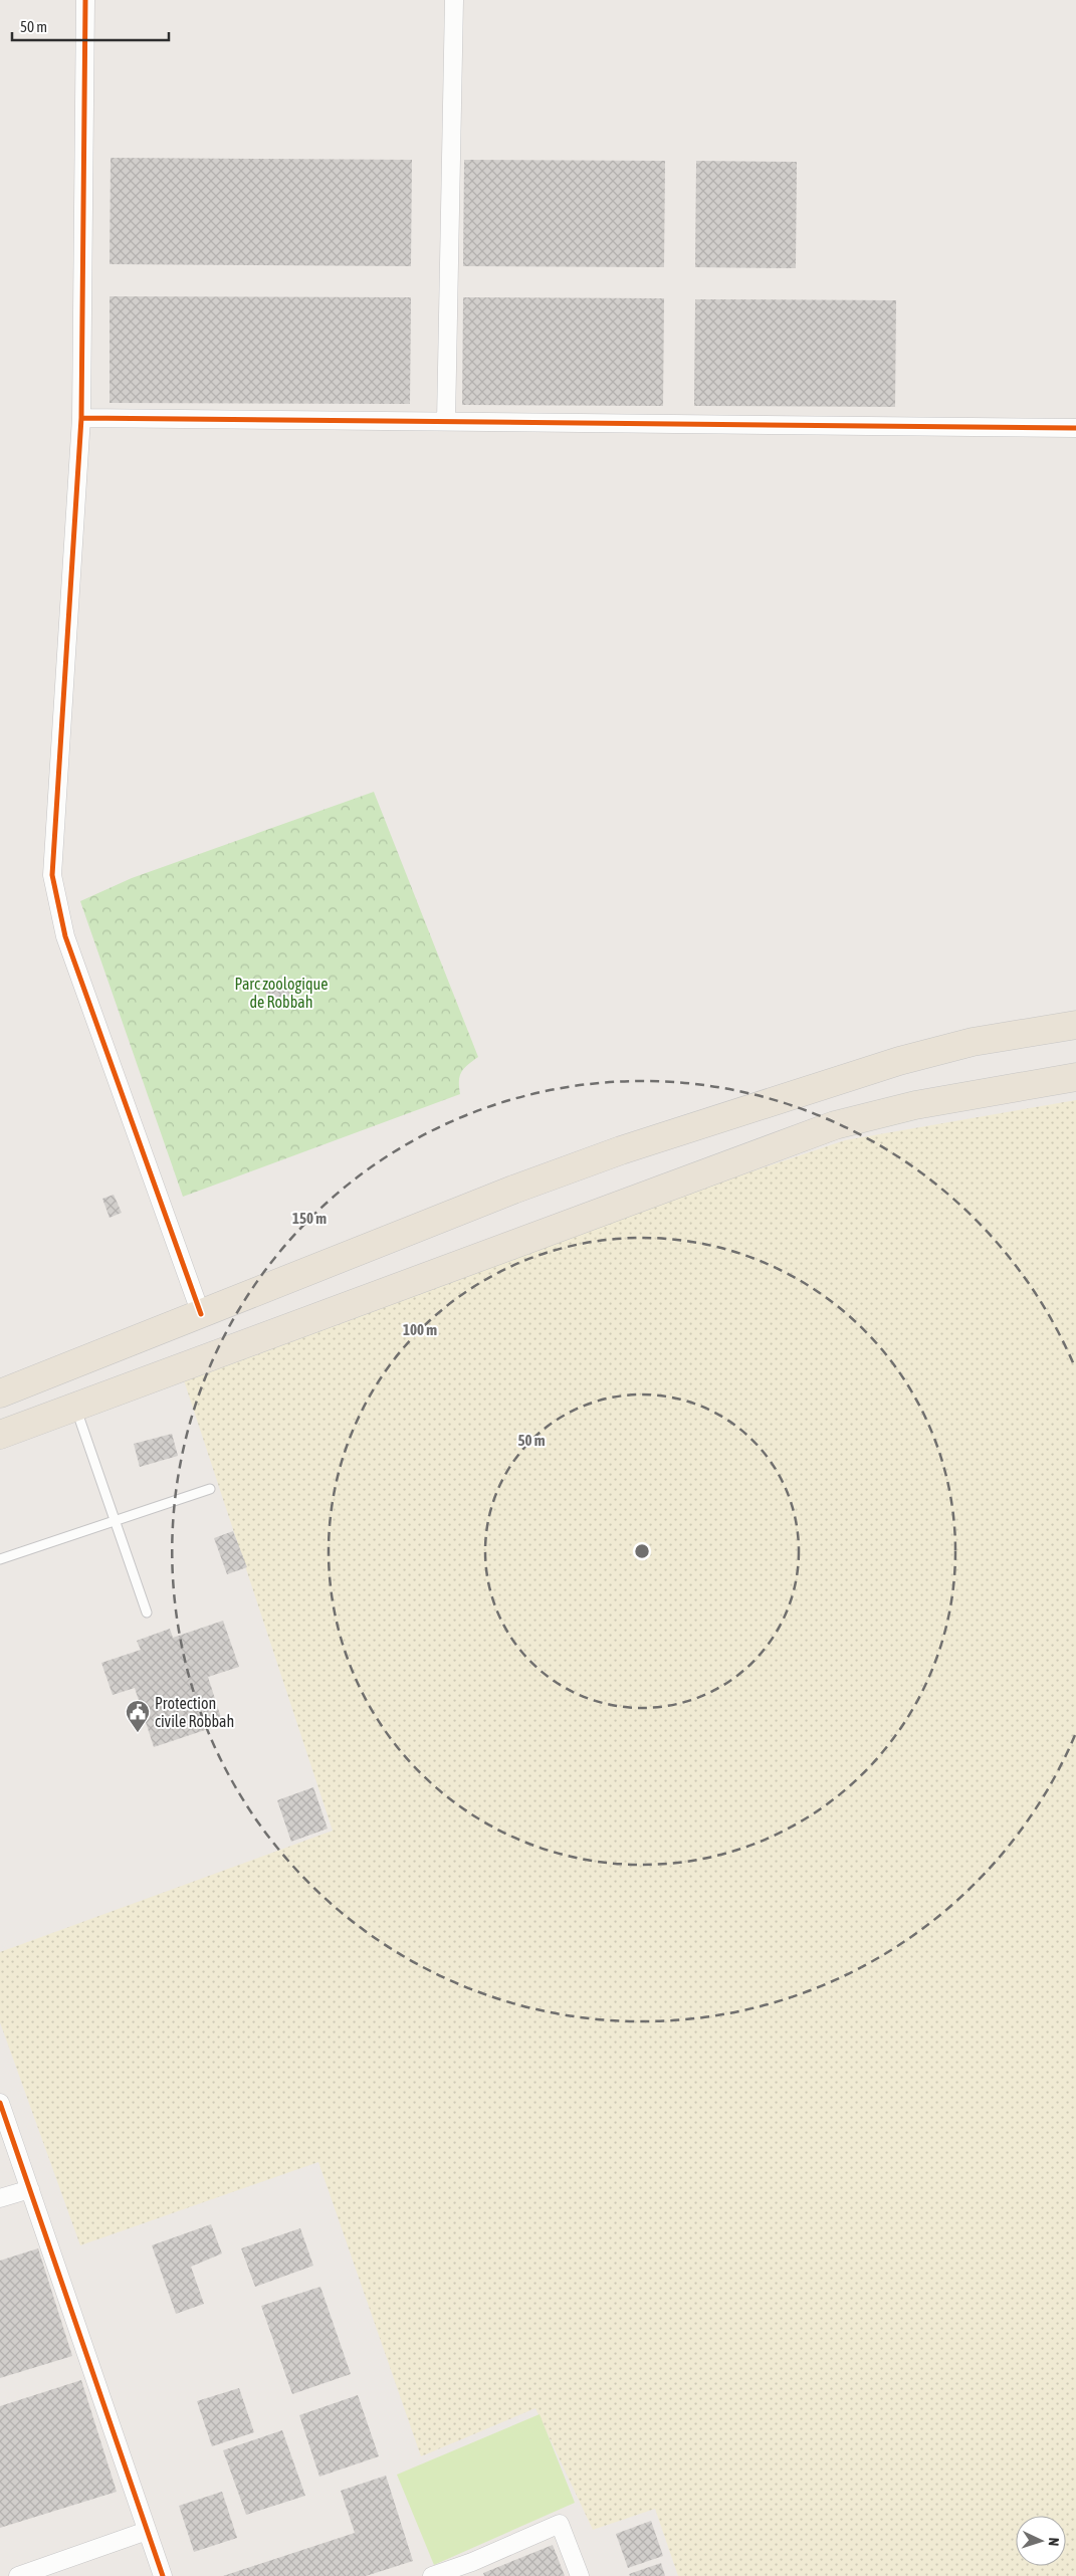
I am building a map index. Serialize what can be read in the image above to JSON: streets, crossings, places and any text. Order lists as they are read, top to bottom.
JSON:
{
  "parks": ["Parc zoologique de Robbah"],
  "places": {
    "public building": ["Protection civile Robbah"]
  },
  "scale_bar": "50 m",
  "north": "right",
  "rings": ["150 m", "100 m", "50 m"]
}
